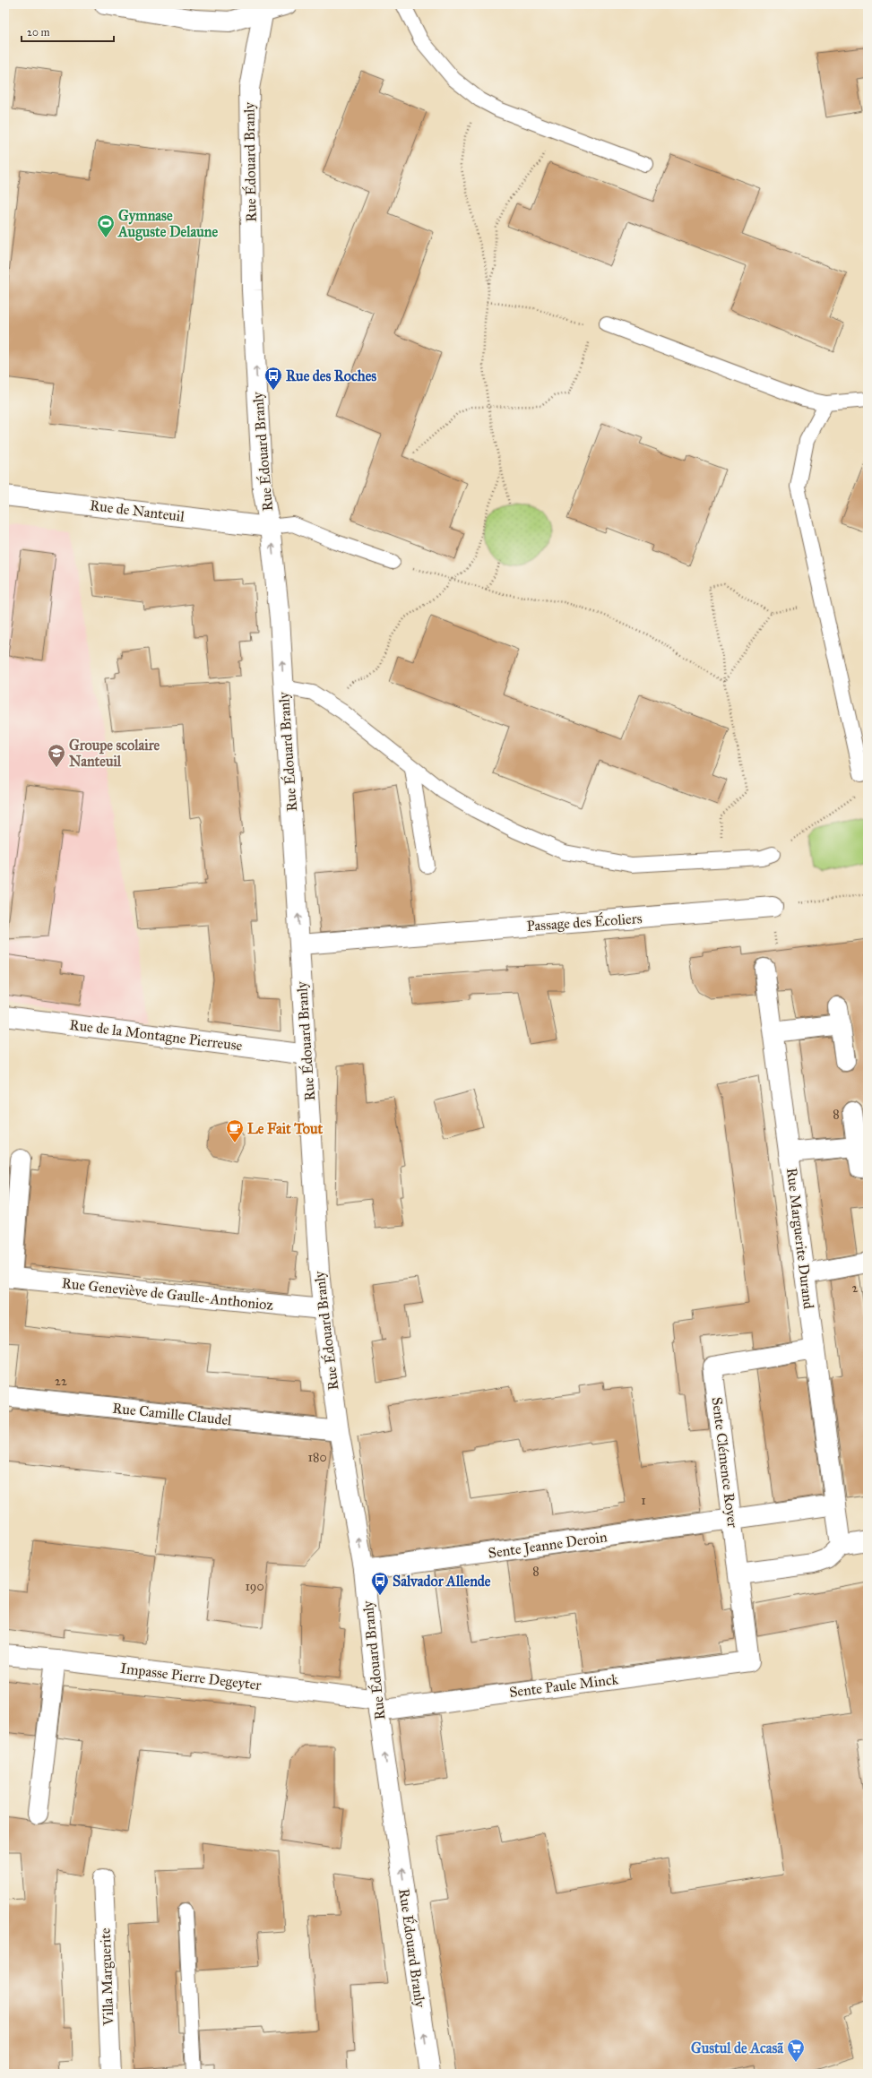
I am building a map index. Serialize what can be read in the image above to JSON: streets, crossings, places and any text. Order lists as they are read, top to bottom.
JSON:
{
  "streets": {
    "street": [
      "Rue Édouard Branly",
      "Rue de Nanteuil",
      "Passage des Écoliers",
      "Rue de la Montagne Pierreuse",
      "Rue Marguerite Durand",
      "Rue Geneviève de Gaulle-Anthonioz",
      "Rue Camille Claudel",
      "Sente Clémence Royer",
      "Sente Jeanne Deroin",
      "Impasse Pierre Degeyter",
      "Sente Paule Minck",
      "Villa Marguerite"
    ]
  },
  "crossings": [
    ["Rue Édouard Branly", "Rue de Nanteuil"],
    ["Rue Édouard Branly", "Passage des Écoliers"],
    ["Rue Édouard Branly", "Rue de la Montagne Pierreuse"],
    ["Rue Édouard Branly", "Rue Geneviève de Gaulle-Anthonioz"],
    ["Rue Édouard Branly", "Rue Camille Claudel"],
    ["Rue Édouard Branly", "Sente Jeanne Deroin"],
    ["Rue Édouard Branly", "Impasse Pierre Degeyter"],
    ["Rue Édouard Branly", "Sente Paule Minck"],
    ["Rue Marguerite Durand", "Sente Clémence Royer"],
    ["Rue Marguerite Durand", "Sente Jeanne Deroin"],
    ["Sente Clémence Royer", "Sente Jeanne Deroin"],
    ["Sente Clémence Royer", "Sente Paule Minck"],
    ["Impasse Pierre Degeyter", "Sente Paule Minck"]
  ],
  "one_way": ["Rue Édouard Branly"],
  "places": {
    "sports": ["Gymnase Auguste Delaune"],
    "bus stop": ["Rue des Roches", "Salvador Allende"],
    "school or university": ["Groupe scolaire Nanteuil"],
    "cafe": ["Le Fait Tout"],
    "supermarket": ["Gustul de Acasã"]
  },
  "house_numbers": [
    "8",
    "2",
    "22",
    "180",
    "1",
    "8",
    "190"
  ],
  "scale_bar": "20 m"
}
